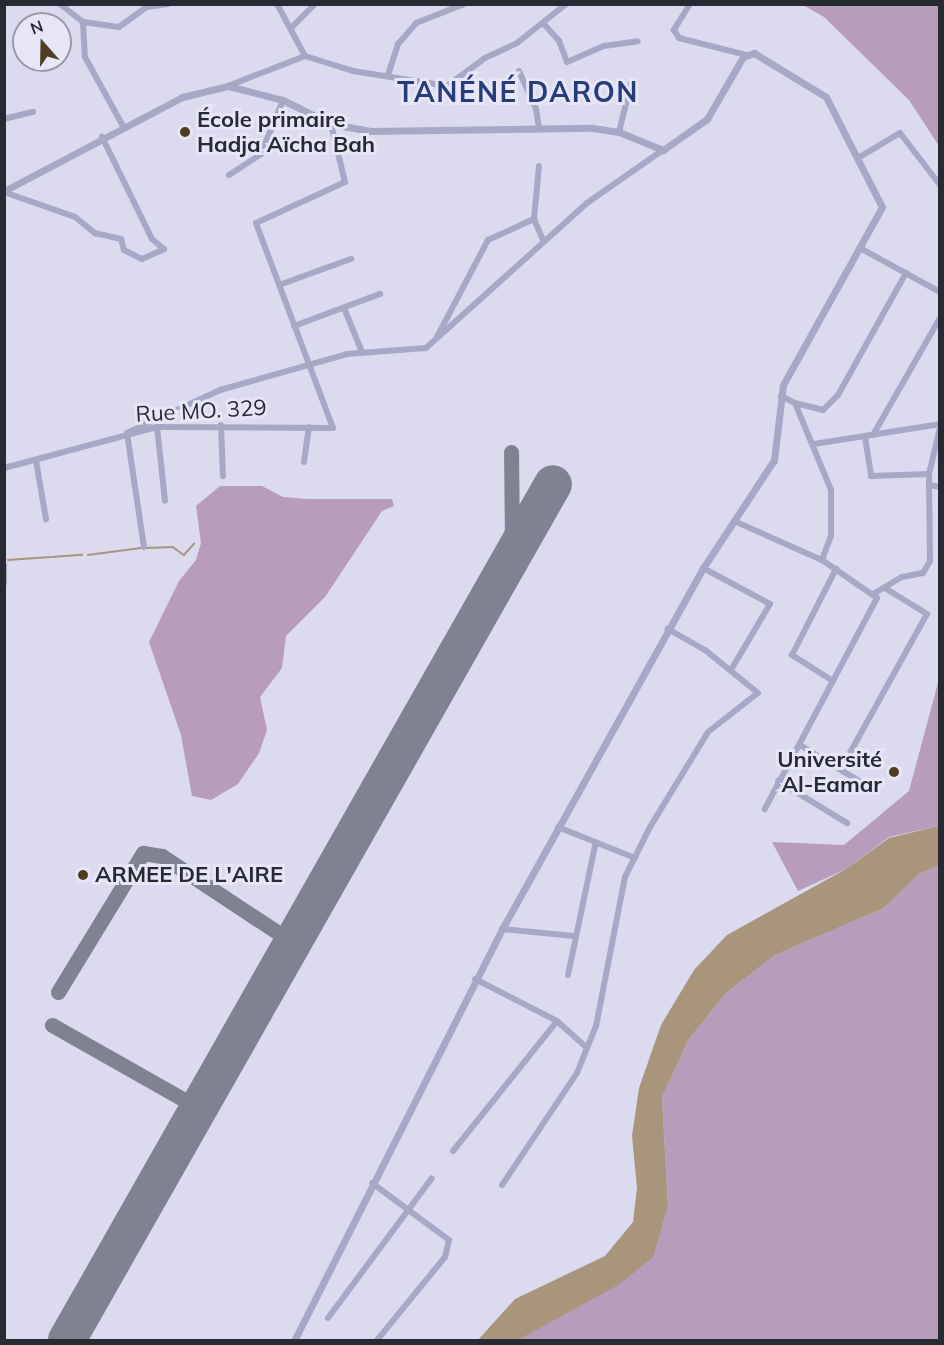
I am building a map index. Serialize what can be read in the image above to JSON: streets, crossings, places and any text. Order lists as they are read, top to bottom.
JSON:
{
  "streets": {
    "street": ["Rue MO. 329"]
  },
  "districts": ["TANÉNÉ DARON"],
  "places": ["École primaire Hadja Aïcha Bah", "Université Al-Eamar", "ARMEE DE L'AIRE"],
  "north": "top"
}
